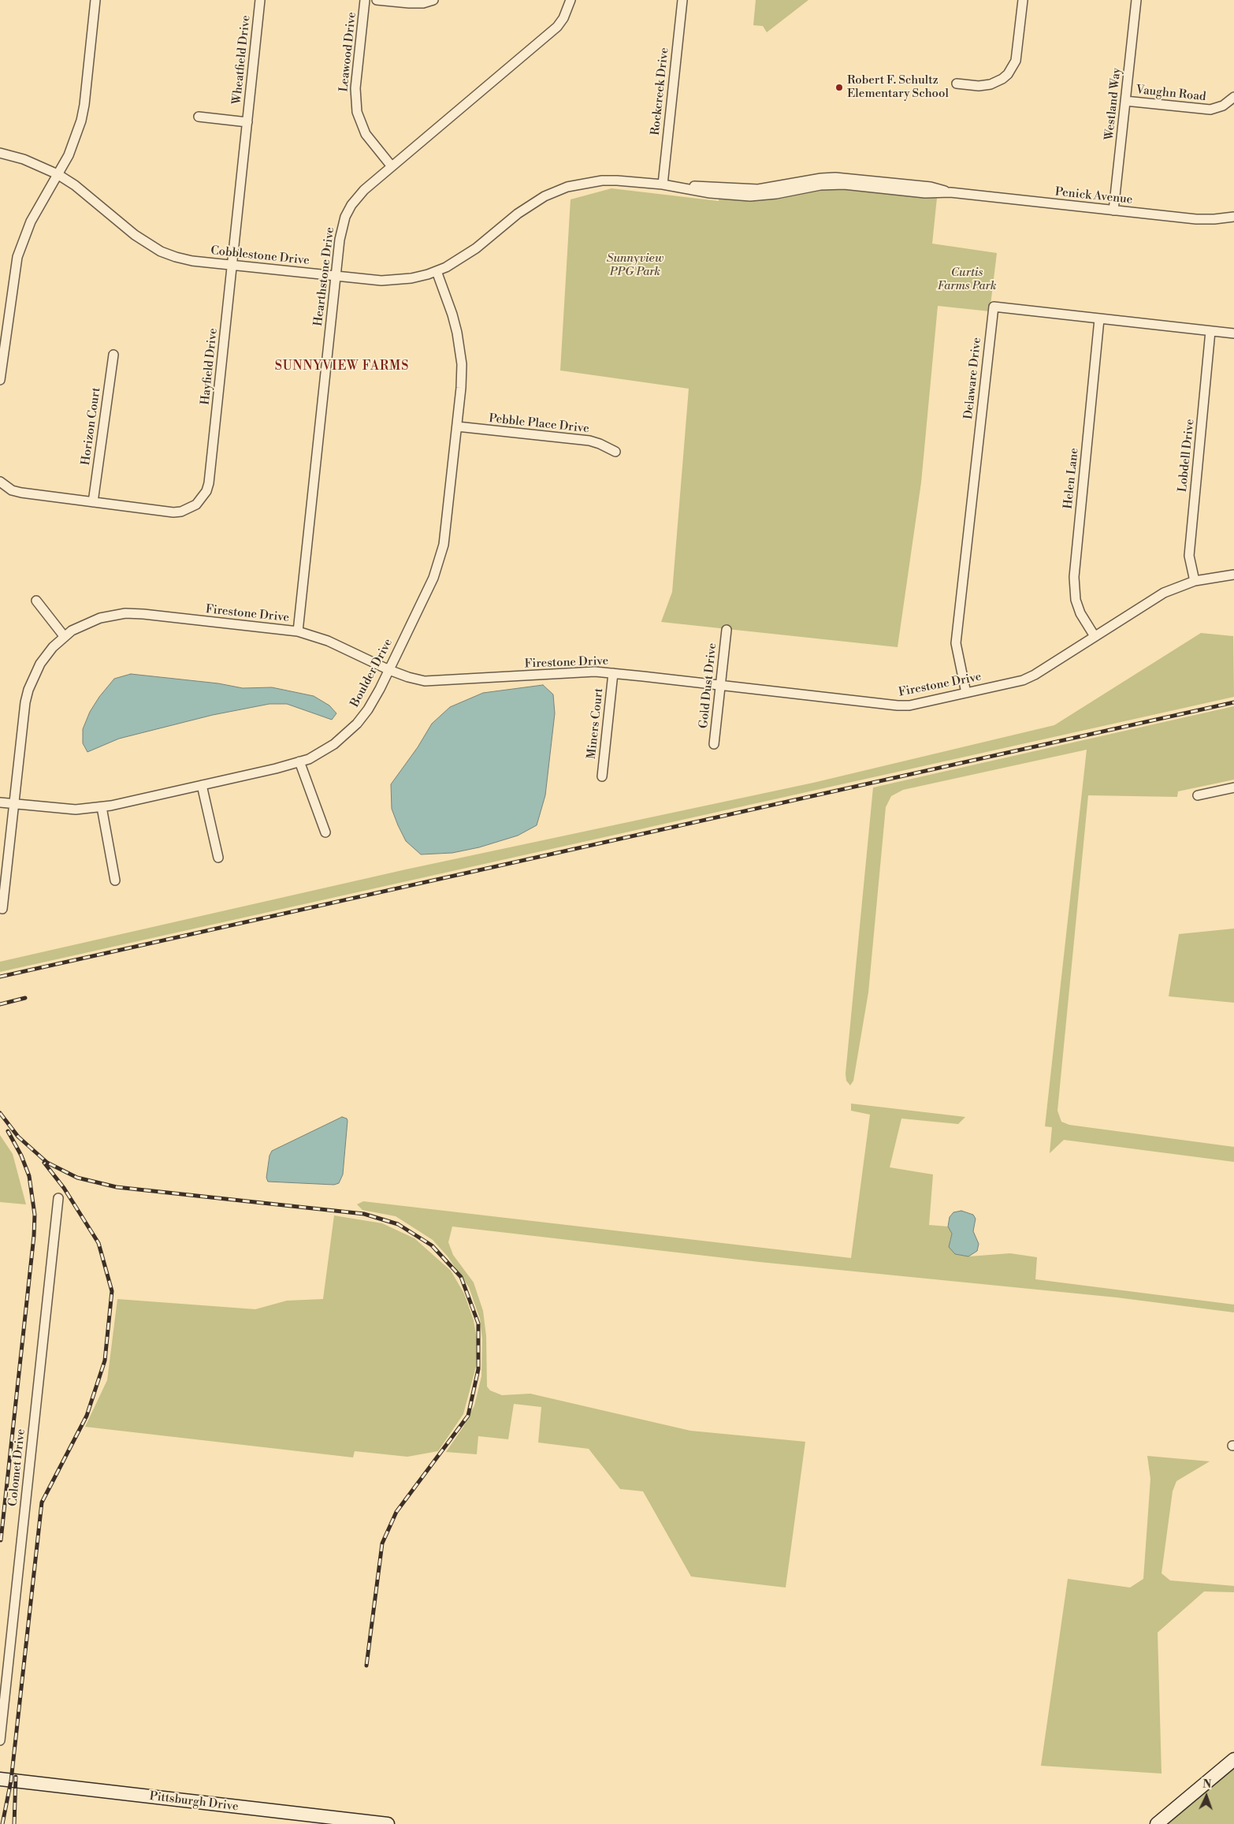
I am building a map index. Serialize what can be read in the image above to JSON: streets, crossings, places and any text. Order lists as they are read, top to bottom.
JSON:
{
  "streets": {
    "street": [
      "Leawood Drive",
      "Wheatfield Drive",
      "Rockcreek Drive",
      "Vaughn Road",
      "Westland Way",
      "Penick Avenue",
      "Cobblestone Drive",
      "Hearthstone Drive",
      "Hayfield Drive",
      "Delaware Drive",
      "Pebble Place Drive",
      "Horizon Court",
      "Lobdell Drive",
      "Helen Lane",
      "Firestone Drive",
      "Boulder Drive",
      "Gold Dust Drive",
      "Miners Court",
      "Colomet Drive",
      "Pittsburgh Drive"
    ]
  },
  "crossings": [
    ["Leawood Drive", "Hearthstone Drive"],
    ["Wheatfield Drive", "Hayfield Drive"],
    ["Rockcreek Drive", "Penick Avenue"],
    ["Rockcreek Drive", "Cobblestone Drive"],
    ["Vaughn Road", "Westland Way"],
    ["Westland Way", "Penick Avenue"],
    ["Penick Avenue", "Cobblestone Drive"],
    ["Cobblestone Drive", "Hearthstone Drive"],
    ["Cobblestone Drive", "Hayfield Drive"],
    ["Cobblestone Drive", "Boulder Drive"],
    ["Hearthstone Drive", "Firestone Drive"],
    ["Hayfield Drive", "Horizon Court"],
    ["Delaware Drive", "Lobdell Drive"],
    ["Delaware Drive", "Helen Lane"],
    ["Delaware Drive", "Firestone Drive"],
    ["Pebble Place Drive", "Boulder Drive"],
    ["Lobdell Drive", "Firestone Drive"],
    ["Helen Lane", "Firestone Drive"],
    ["Firestone Drive", "Boulder Drive"],
    ["Firestone Drive", "Gold Dust Drive"],
    ["Firestone Drive", "Miners Court"]
  ],
  "districts": ["SUNNYVIEW FARMS"],
  "parks": ["Sunnyview PPG Park", "Curtis Farms Park"],
  "places": ["Robert F. Schultz Elementary School"],
  "north": "top"
}
